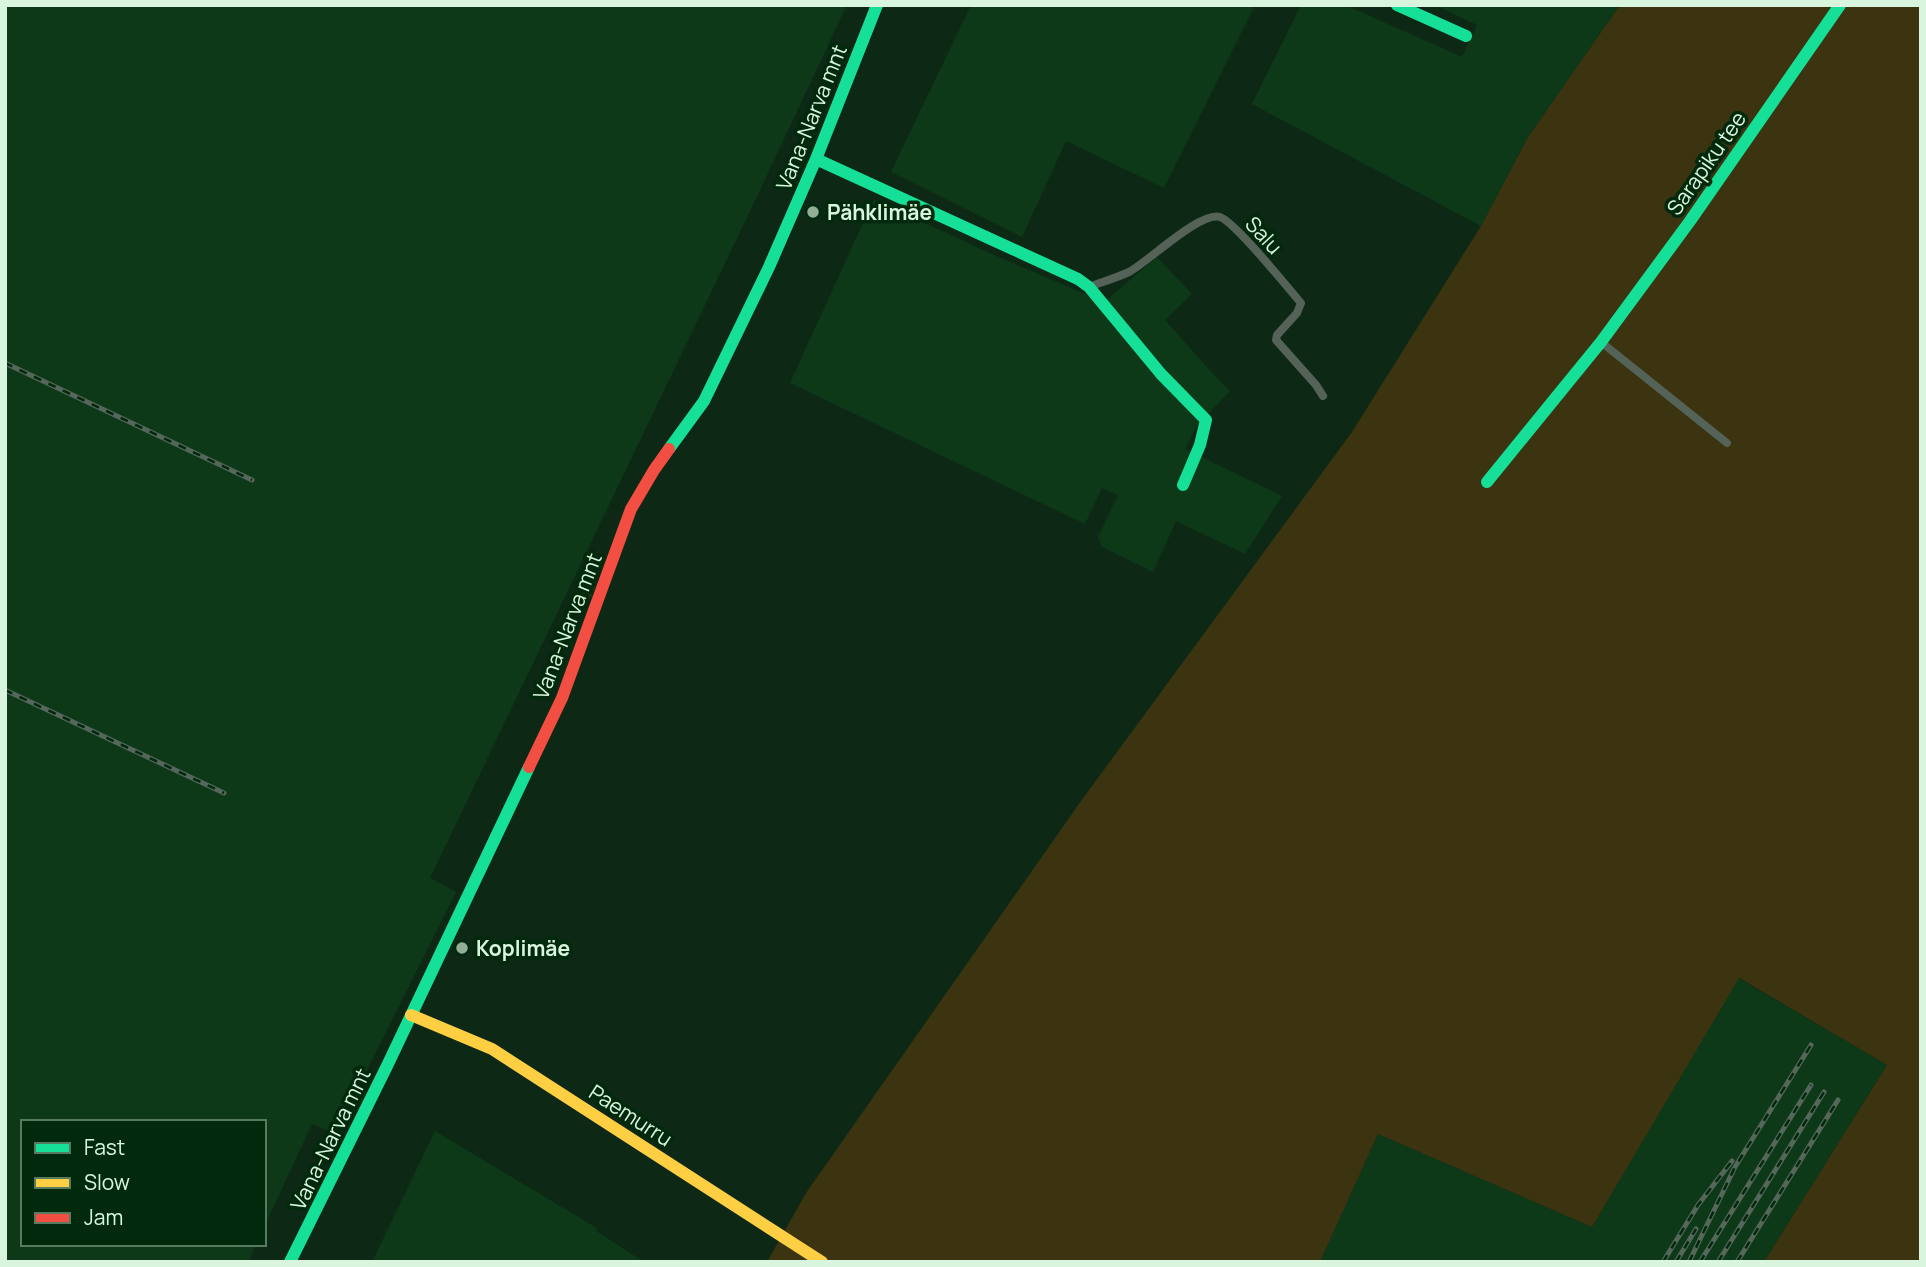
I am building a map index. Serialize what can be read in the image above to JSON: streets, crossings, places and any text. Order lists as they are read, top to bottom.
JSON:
{
  "streets": {
    "street": [
      "Vana-Narva mnt",
      "Sarapiku tee",
      "Salu",
      "Paemurru"
    ]
  },
  "crossings": [
    ["Vana-Narva mnt", "Paemurru"]
  ],
  "places": ["Pähklimäe", "Koplimäe"],
  "legend": ["Fast", "Slow", "Jam"]
}
